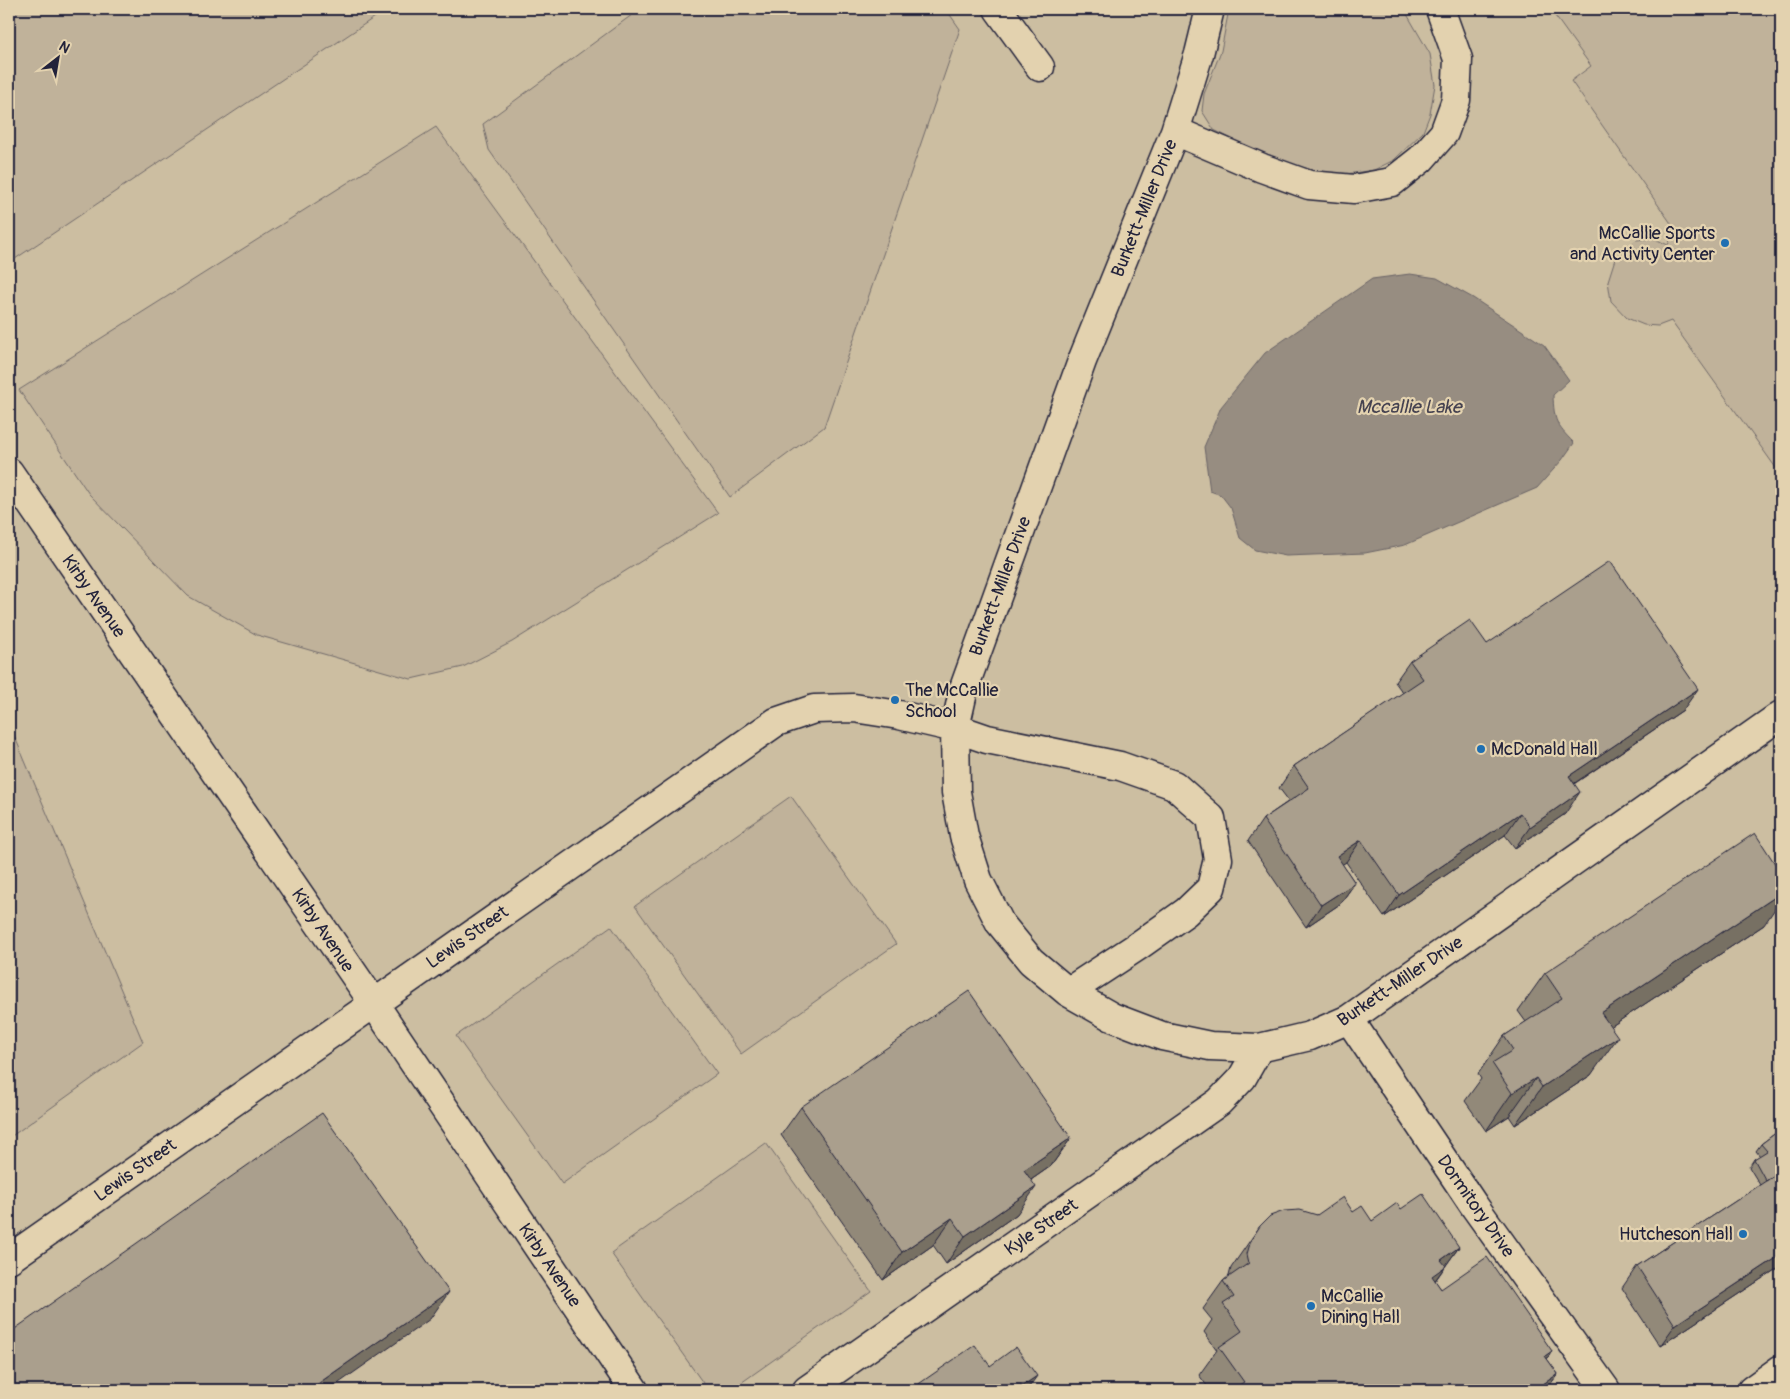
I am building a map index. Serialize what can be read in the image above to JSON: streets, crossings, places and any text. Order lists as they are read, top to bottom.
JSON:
{
  "streets": {
    "street": [
      "Burkett-Miller Drive",
      "Kirby Avenue",
      "Lewis Street",
      "Dormitory Drive",
      "Kyle Street"
    ]
  },
  "crossings": [
    ["Burkett-Miller Drive", "Lewis Street"],
    ["Burkett-Miller Drive", "Dormitory Drive"],
    ["Burkett-Miller Drive", "Kyle Street"],
    ["Kirby Avenue", "Lewis Street"]
  ],
  "water": ["Mccallie Lake"],
  "places": [
    "McCallie Sports and Activity Center",
    "The McCallie School",
    "McDonald Hall",
    "Hutcheson Hall",
    "McCallie Dining Hall"
  ],
  "north": "top right"
}
